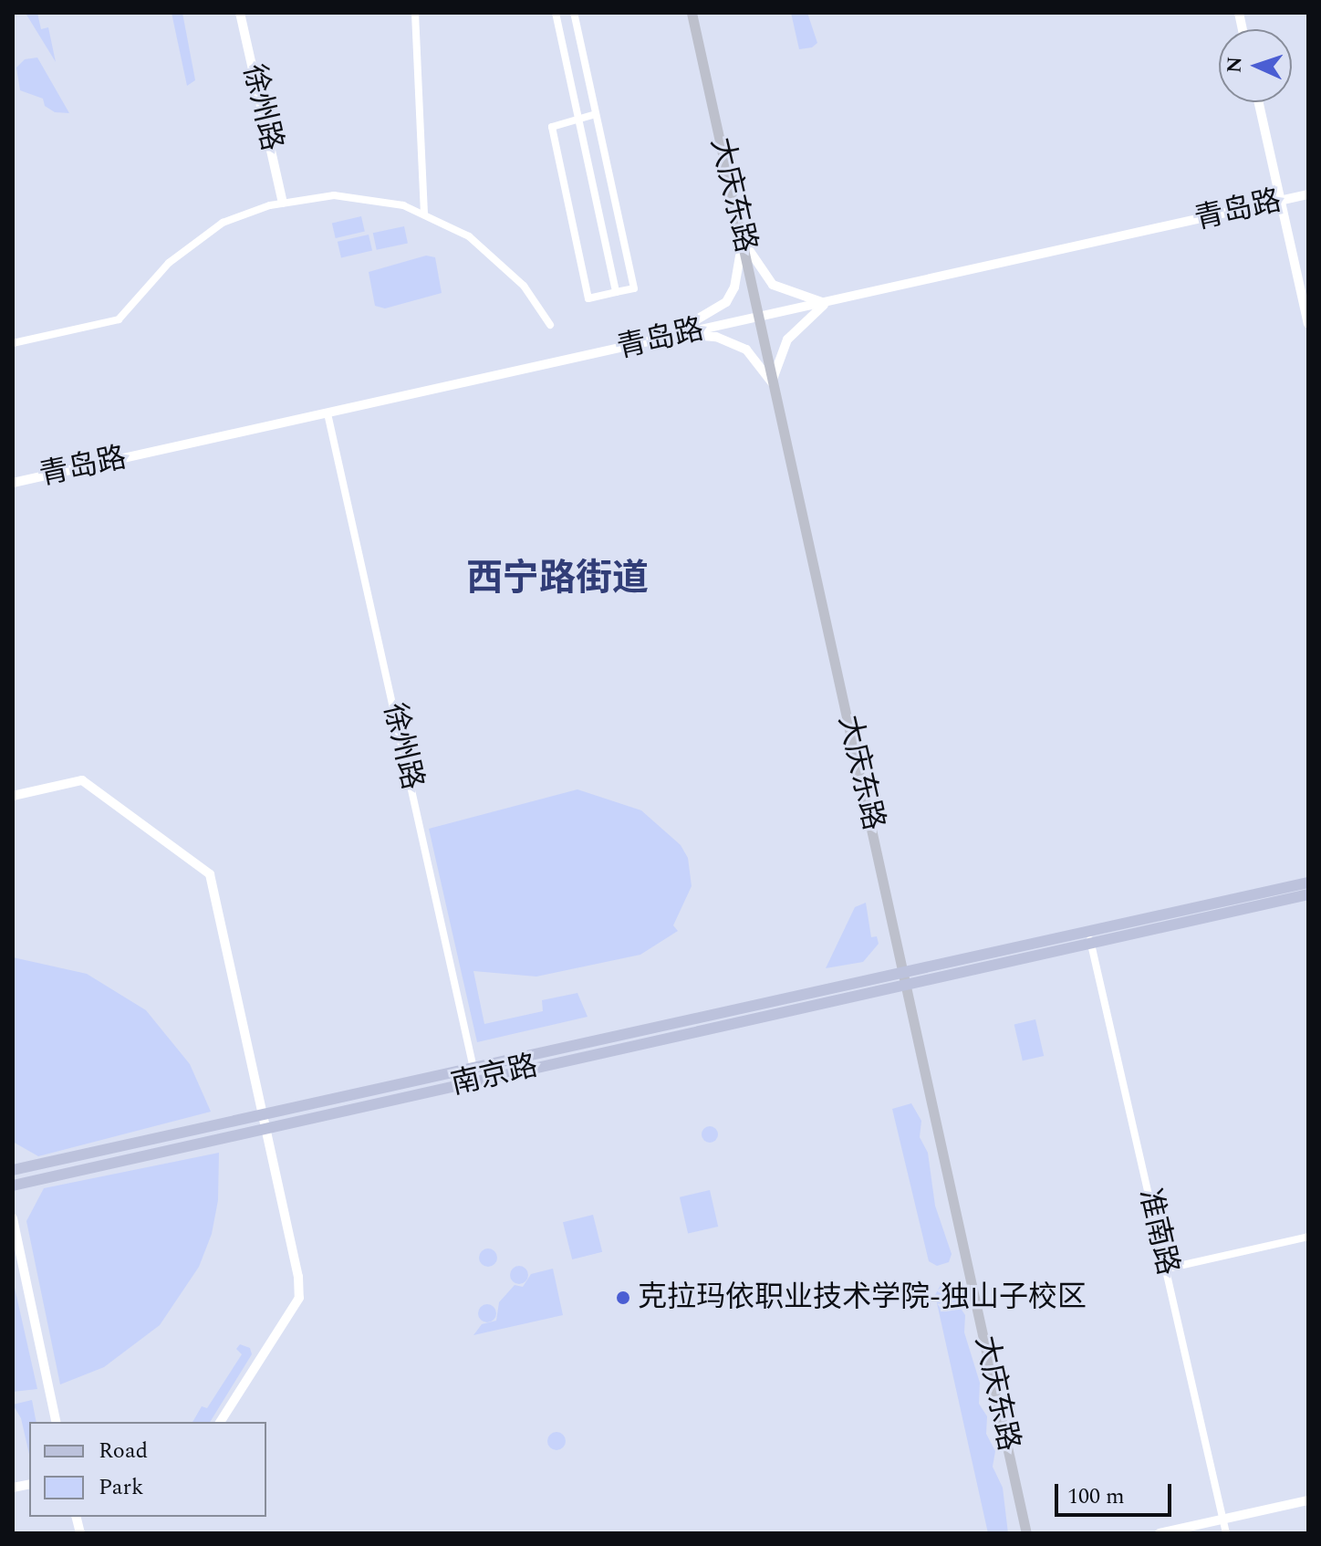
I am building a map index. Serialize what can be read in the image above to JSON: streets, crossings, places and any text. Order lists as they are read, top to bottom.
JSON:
{
  "streets": {
    "main road": ["大庆东路", "南京路"],
    "street": ["徐州路", "青岛路", "准南路"]
  },
  "crossings": [
    ["徐州路", "青岛路"],
    ["徐州路", "南京路"],
    ["大庆东路", "青岛路"],
    ["大庆东路", "南京路"],
    ["南京路", "准南路"]
  ],
  "districts": ["西宁路街道"],
  "places": ["克拉玛依职业技术学院-独山子校区"],
  "legend": ["Road", "Park"],
  "scale_bar": "100 m",
  "north": "left"
}
